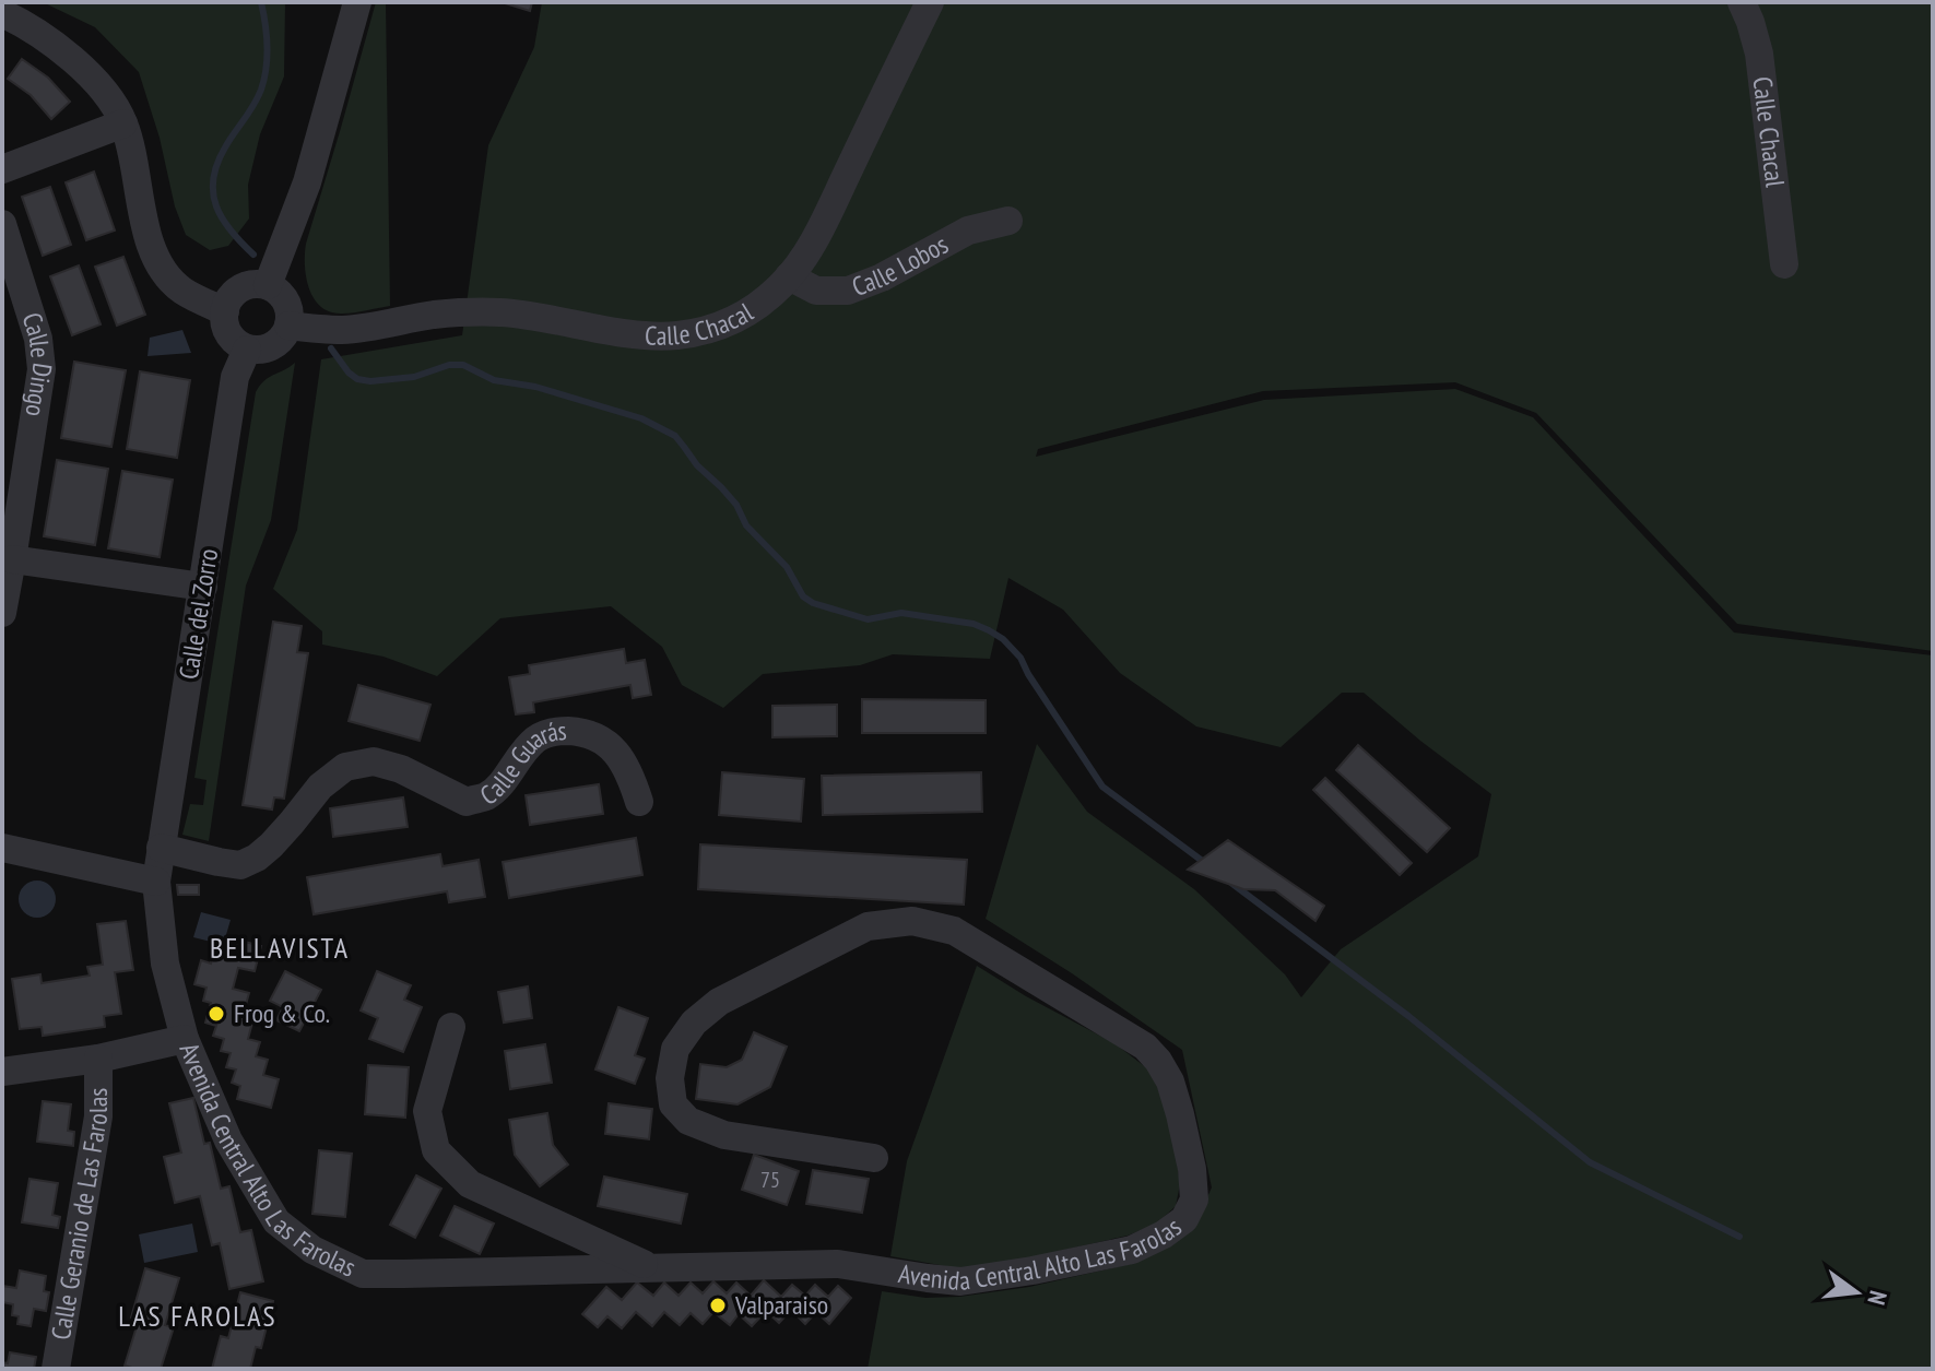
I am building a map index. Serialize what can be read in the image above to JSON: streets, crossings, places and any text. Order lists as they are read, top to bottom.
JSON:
{
  "streets": {
    "street": [
      "Calle Chacal",
      "Calle Lobos",
      "Calle Dingo",
      "Calle del Zorro",
      "Calle Guarás",
      "Avenida Central Alto Las Farolas",
      "Calle Geranio de Las Farolas"
    ]
  },
  "crossings": [
    ["Calle Chacal", "Calle Lobos"],
    ["Calle Chacal", "Calle del Zorro"],
    ["Calle del Zorro", "Calle Guarás"],
    ["Calle del Zorro", "Avenida Central Alto Las Farolas"]
  ],
  "districts": ["BELLAVISTA", "LAS FAROLAS"],
  "places": ["Frog & Co.", "Valparaiso"],
  "house_numbers": ["75"],
  "north": "right"
}
